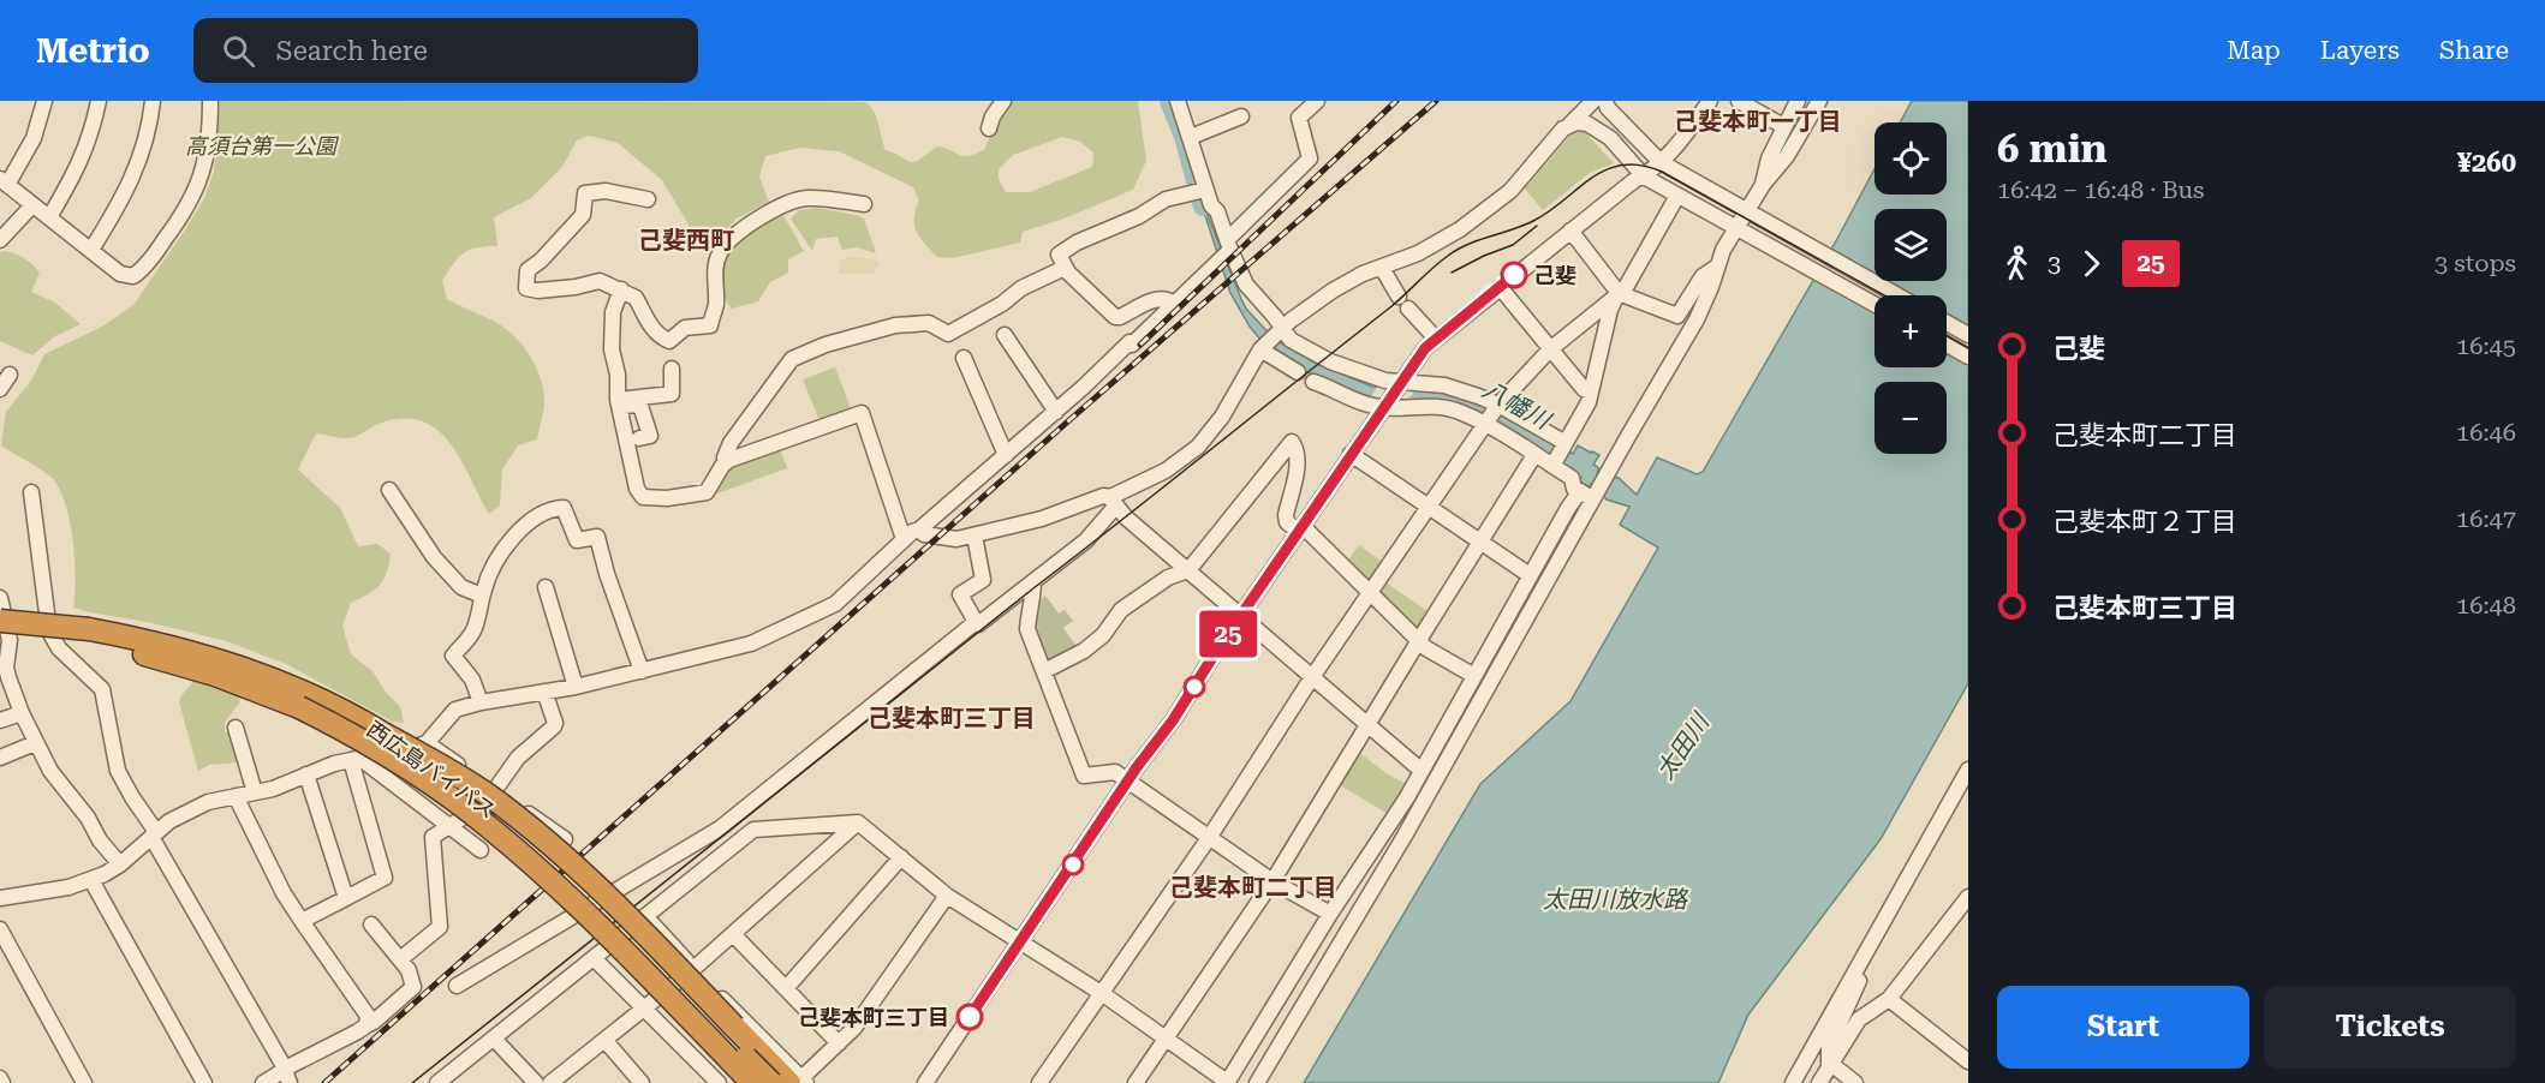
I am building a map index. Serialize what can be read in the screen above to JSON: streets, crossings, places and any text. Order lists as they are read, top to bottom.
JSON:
{
  "streets": {
    "highway": ["西広島バイパス"]
  },
  "districts": [
    "己斐本町一丁目",
    "己斐西町",
    "己斐本町三丁目",
    "己斐本町二丁目"
  ],
  "water": ["八幡川", "太田川", "太田川放水路"],
  "parks": ["高須台第一公園"],
  "places": ["己斐", "己斐本町三丁目"],
  "lines": ["bus line 25"],
  "page": {
    "header": "Metrio",
    "search": "Search here",
    "nav": ["Map", "Layers", "Share"],
    "on_map": "25",
    "heading": ["6 min", "16:42 – 16:48 · Bus", "¥260"],
    "map_buttons": ["+", "−"],
    "legs": ["3", "25", "3 stops"],
    "list": [
      {
        "name": "己斐",
        "value": "16:45"
      },
      {
        "name": "己斐本町二丁目",
        "value": "16:46"
      },
      {
        "name": "己斐本町２丁目",
        "value": "16:47"
      },
      {
        "name": "己斐本町三丁目",
        "value": "16:48"
      }
    ],
    "buttons": ["Start", "Tickets"]
  }
}
